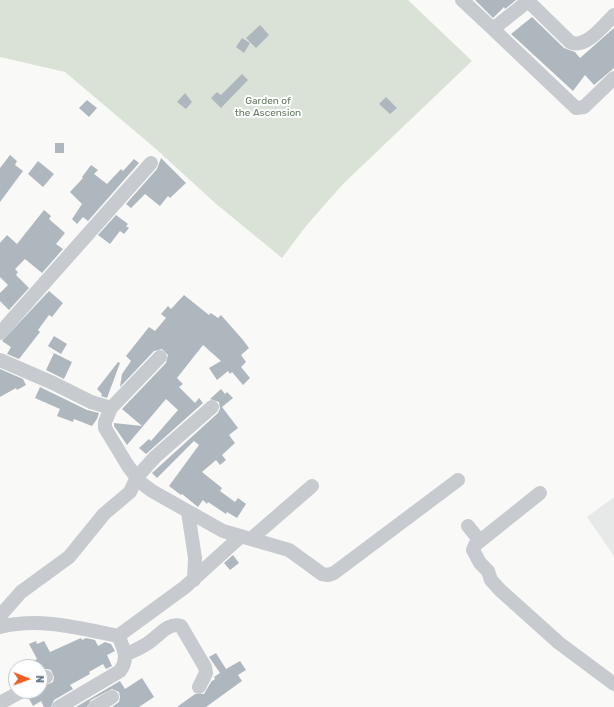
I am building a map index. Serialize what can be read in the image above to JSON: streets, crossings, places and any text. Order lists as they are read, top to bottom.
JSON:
{
  "parks": ["Garden of the Ascension"],
  "north": "right"
}
